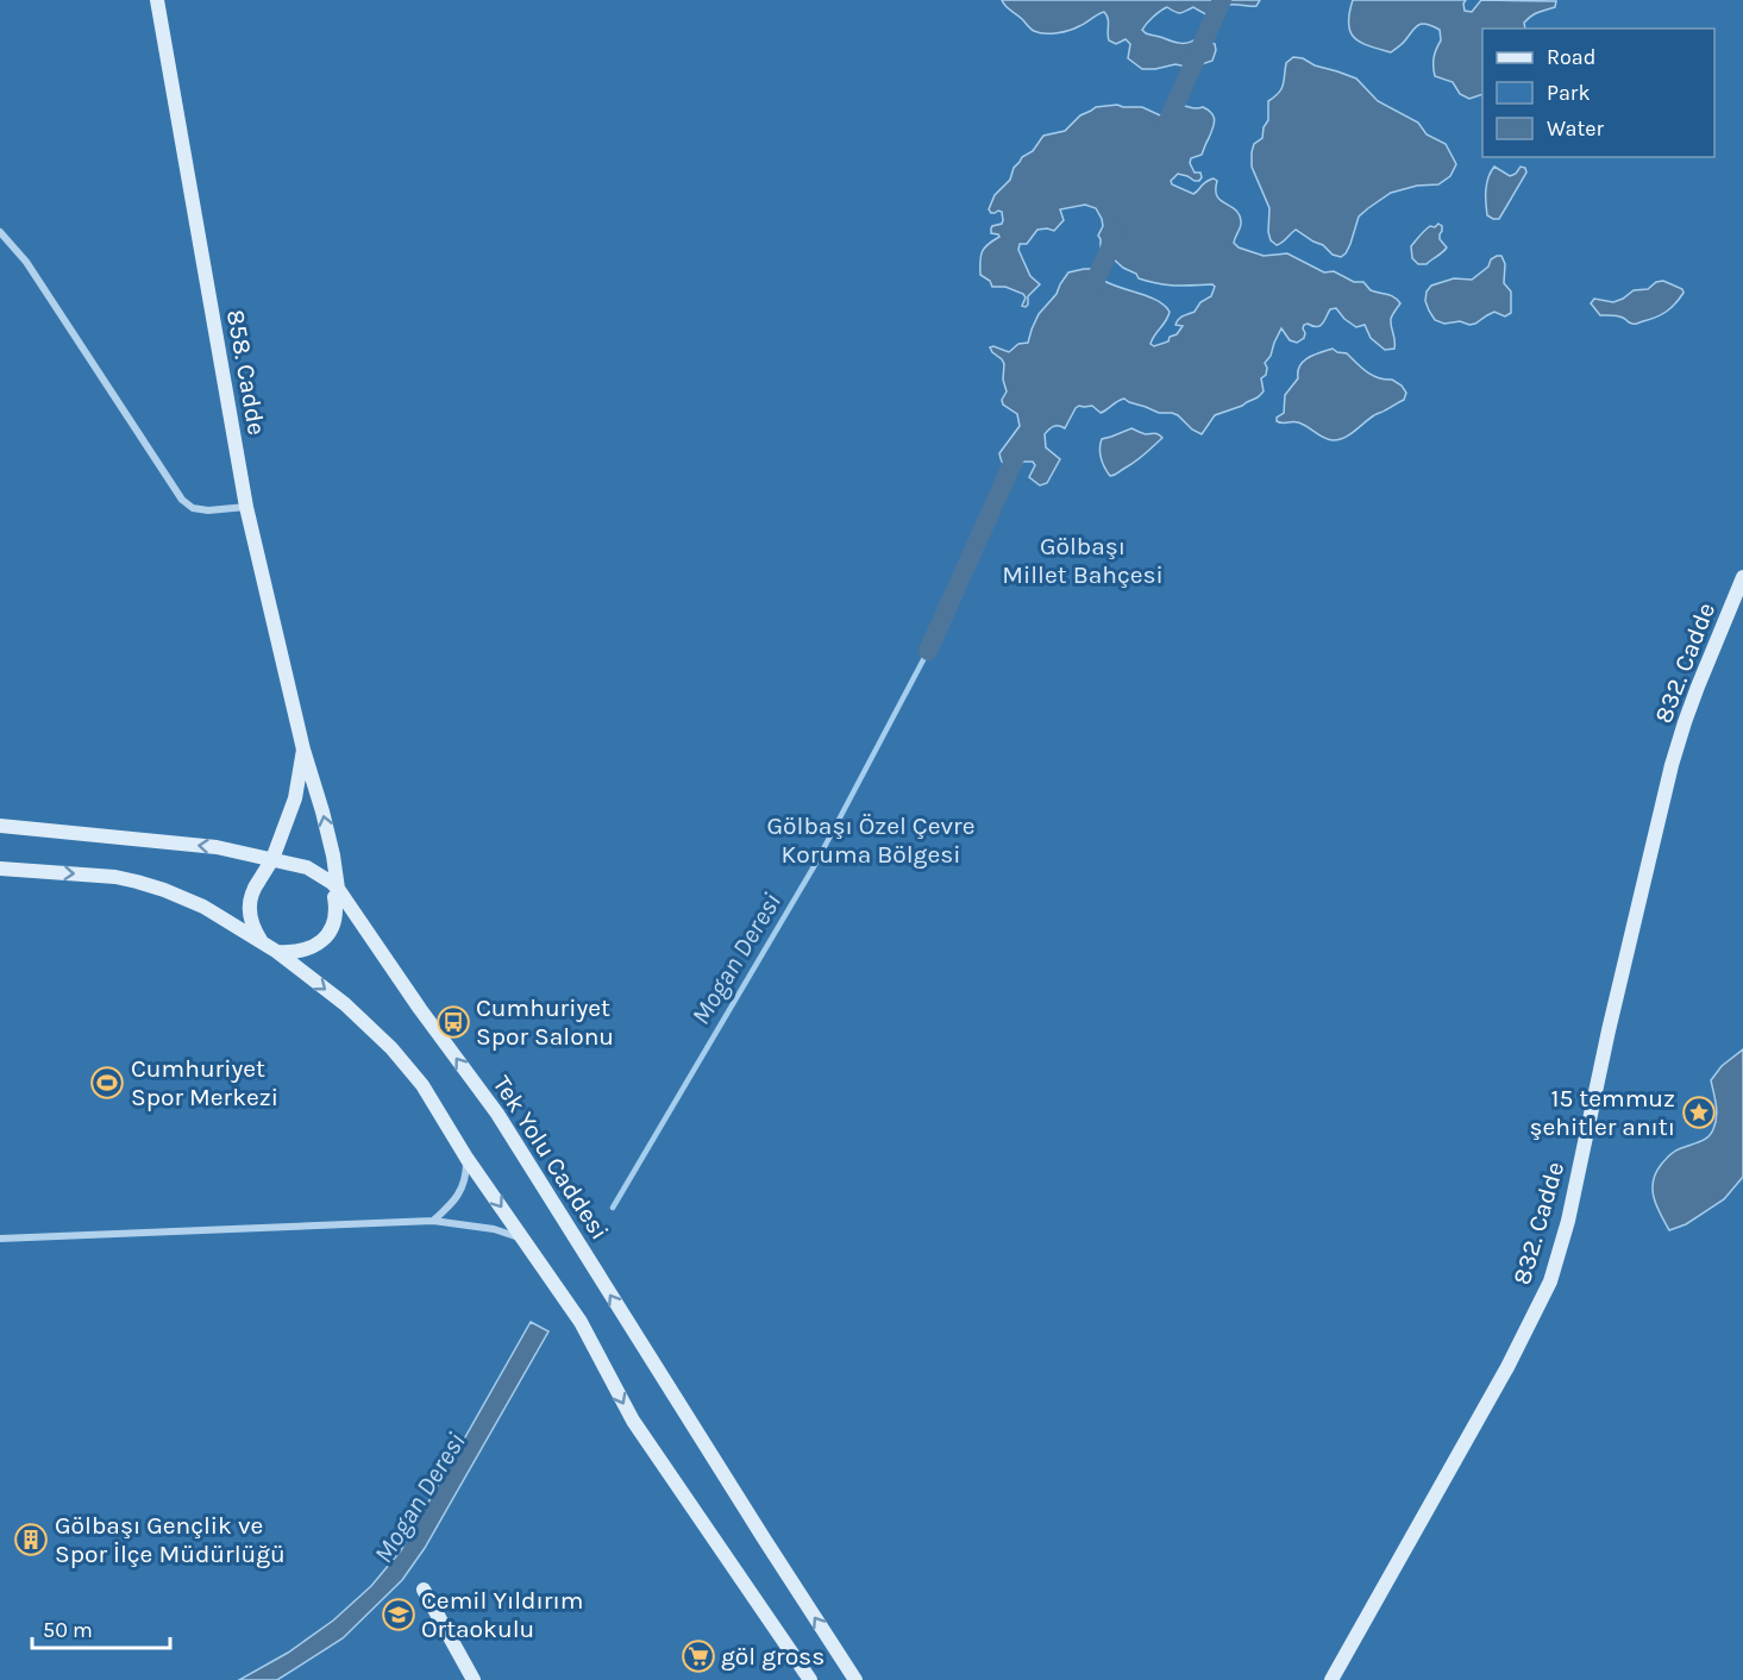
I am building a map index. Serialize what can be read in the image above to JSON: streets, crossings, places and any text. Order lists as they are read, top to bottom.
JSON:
{
  "streets": {
    "main road": ["858. Cadde", "832. Cadde", "Tek Yolu Caddesi"]
  },
  "crossings": [
    ["858. Cadde", "Tek Yolu Caddesi"]
  ],
  "water": ["Mogan Deresi"],
  "parks": ["Gölbaşı Millet Bahçesi", "Gölbaşı Özel Çevre Koruma Bölgesi"],
  "places": {
    "bus stop": ["Cumhuriyet Spor Salonu"],
    "sports": ["Cumhuriyet Spor Merkezi"],
    "place": ["15 temmuz şehitler anıtı"],
    "building": ["Gölbaşı Gençlik ve Spor İlçe Müdürlüğü"],
    "school or university": ["Cemil Yıldırım Ortaokulu"],
    "supermarket": ["göl gross"]
  },
  "legend": ["Road", "Park", "Water"],
  "scale_bar": "50 m"
}
